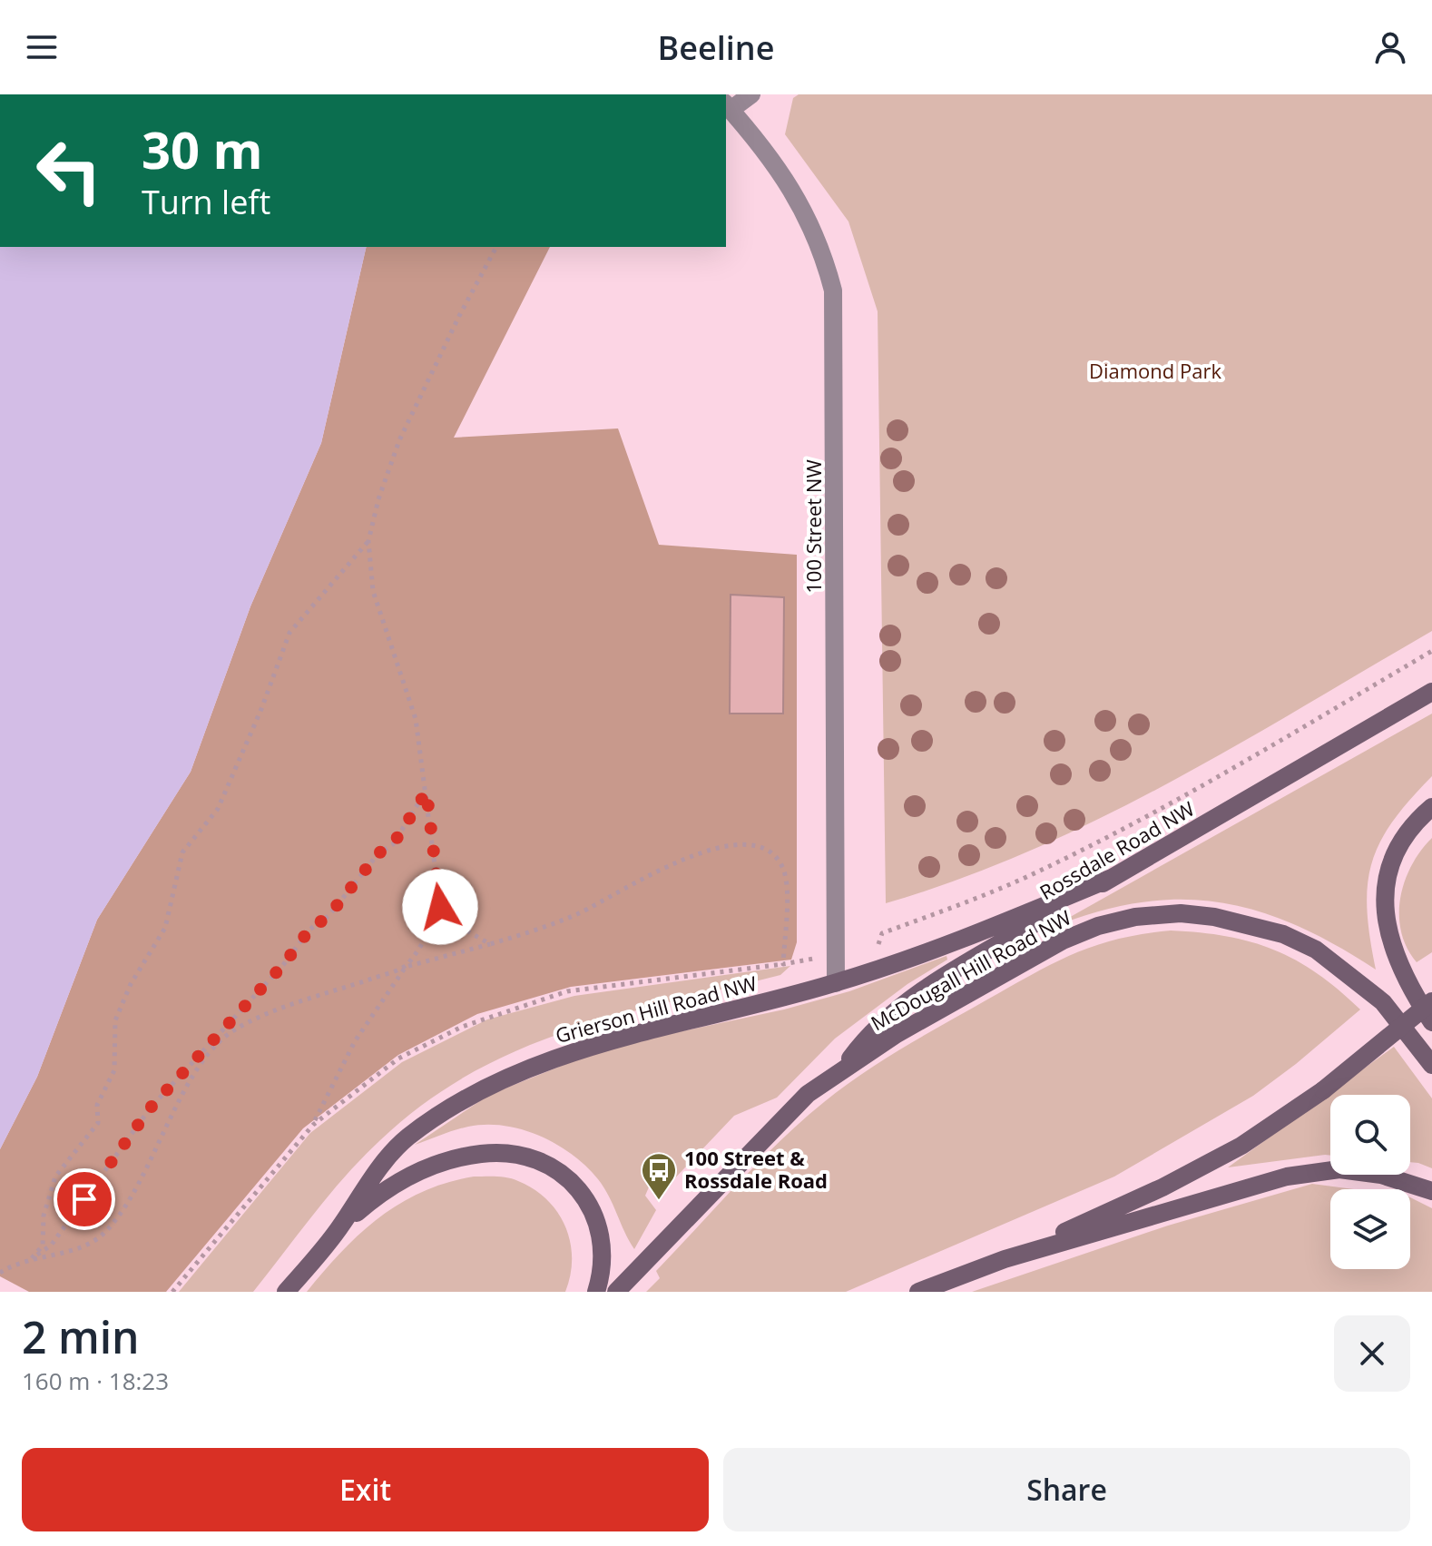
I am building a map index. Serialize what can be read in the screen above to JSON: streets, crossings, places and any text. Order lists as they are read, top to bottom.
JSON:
{
  "streets": {
    "main road": ["Rossdale Road NW", "McDougall Hill Road NW", "Grierson Hill Road NW"],
    "street": ["100 Street NW"]
  },
  "crossings": [
    ["100 Street NW", "Grierson Hill Road NW"],
    ["Rossdale Road NW", "McDougall Hill Road NW"],
    ["Rossdale Road NW", "Grierson Hill Road NW"]
  ],
  "parks": ["Diamond Park"],
  "places": {
    "bus stop": ["100 Street & Rossdale Road"]
  },
  "page": {
    "header": "Beeline",
    "turn": ["30 m", "Turn left"],
    "heading": ["2 min", "160 m · 18:23"],
    "buttons": ["Exit", "Share"]
  }
}
